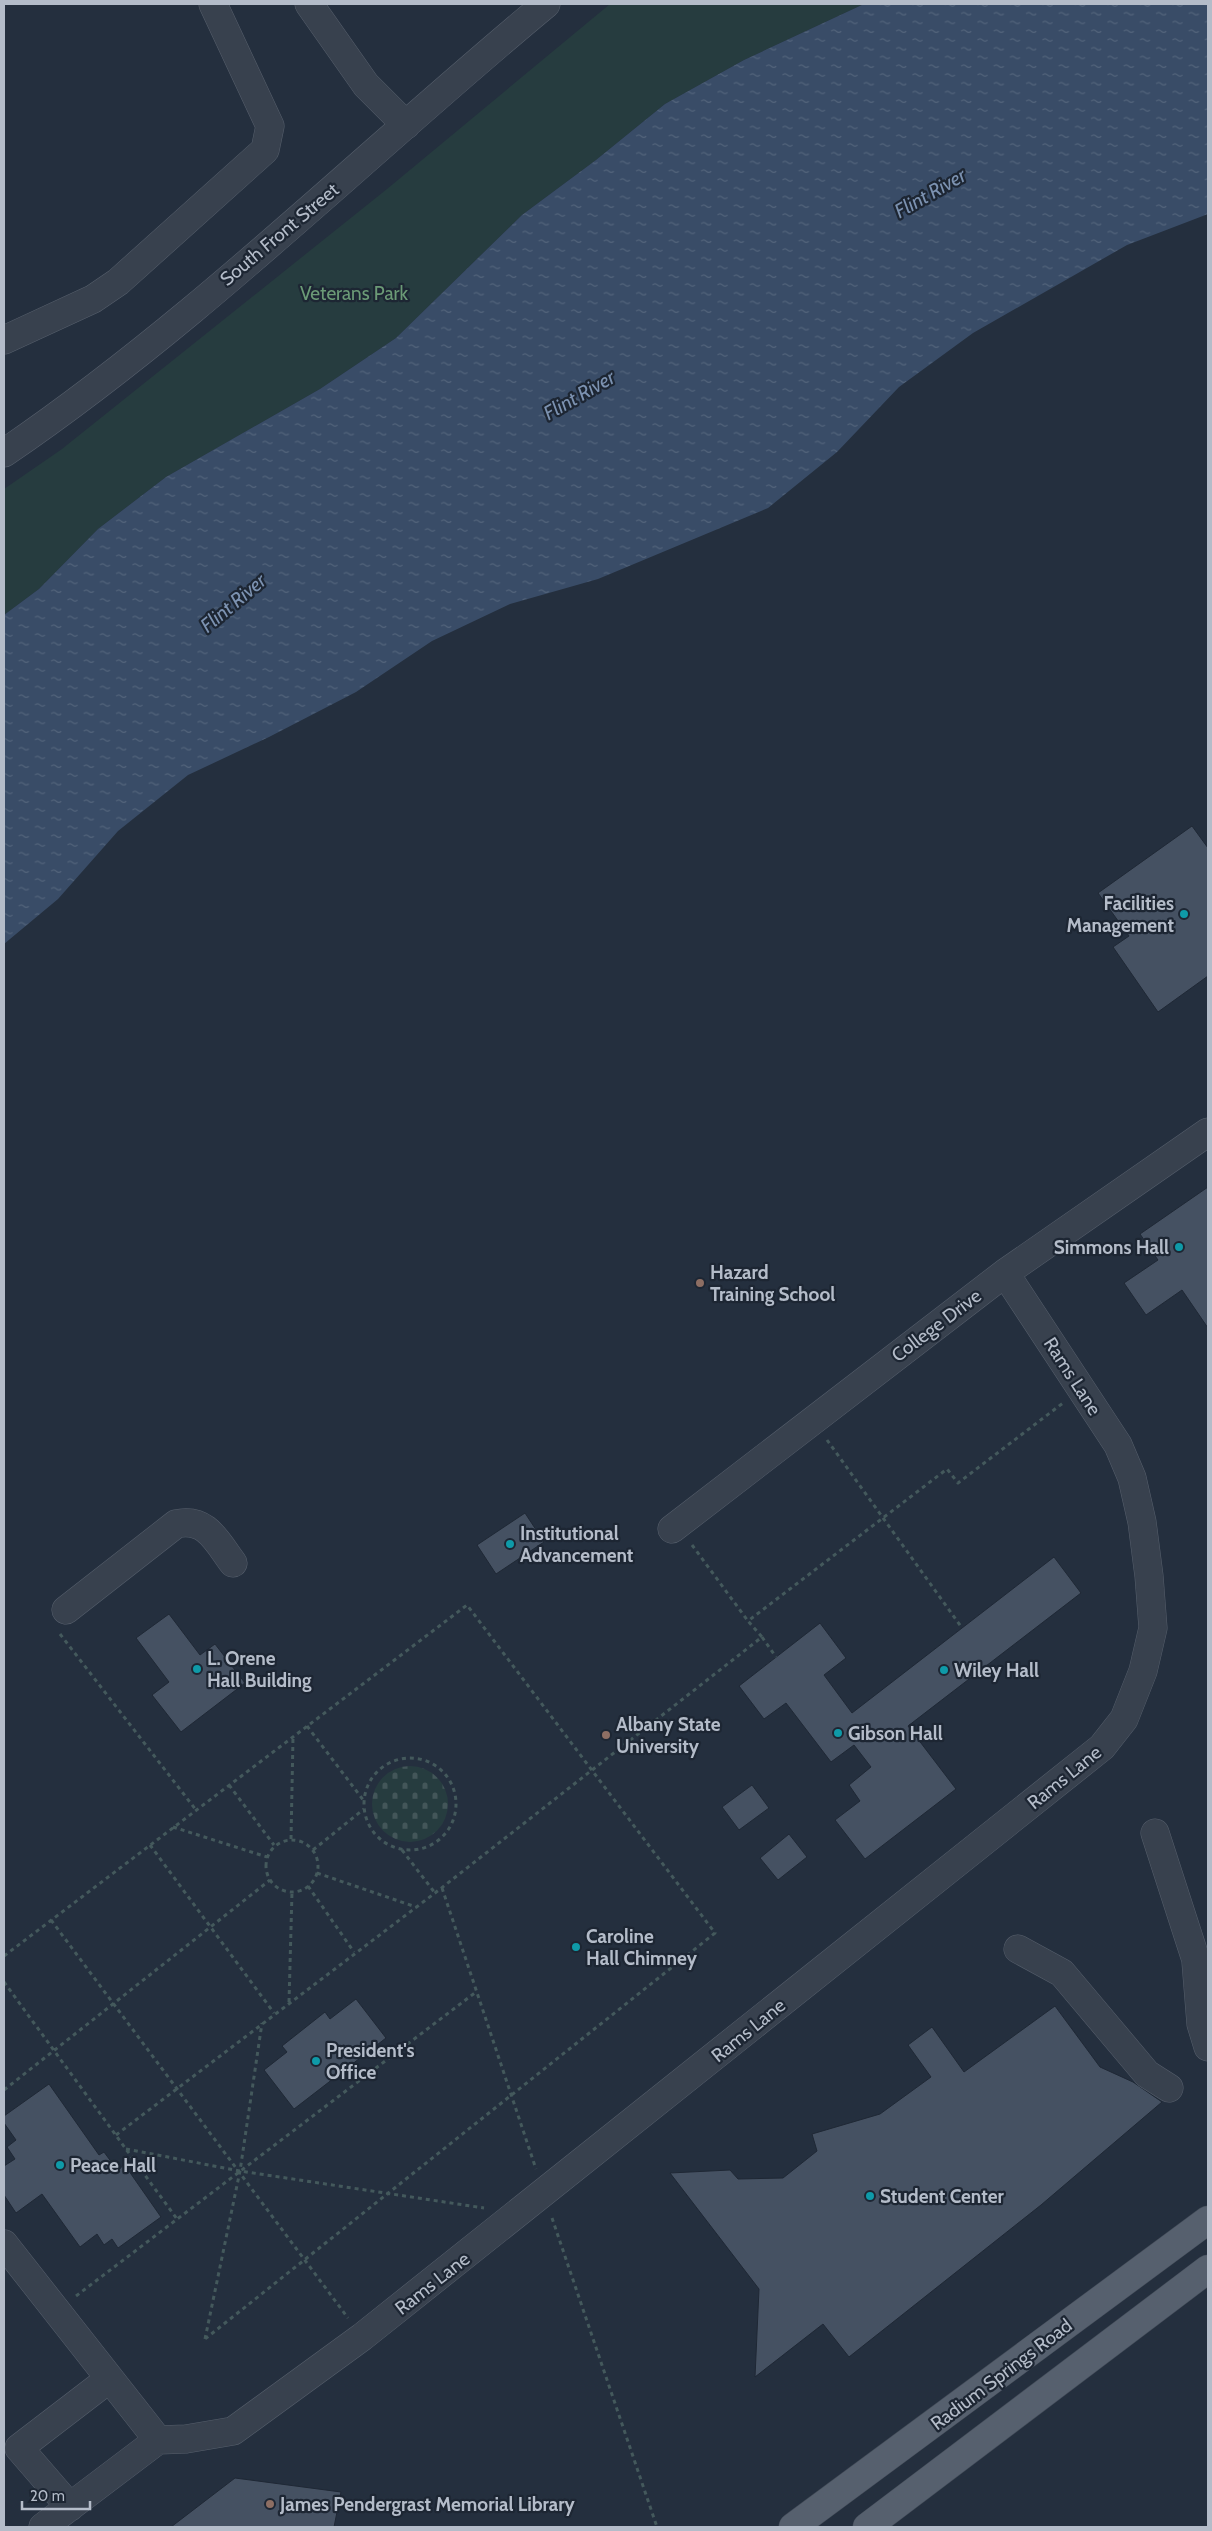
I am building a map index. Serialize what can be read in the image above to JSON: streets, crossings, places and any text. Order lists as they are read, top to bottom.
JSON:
{
  "streets": {
    "main road": ["Radium Springs Road"],
    "street": ["South Front Street", "College Drive", "Rams Lane"]
  },
  "crossings": [
    ["College Drive", "Rams Lane"]
  ],
  "water": ["Flint River"],
  "parks": ["Veterans Park"],
  "places": [
    "Facilities Management",
    "Simmons Hall",
    "Hazard Training School",
    "Institutional Advancement",
    "L. Orene Hall Building",
    "Wiley Hall",
    "Gibson Hall",
    "Albany State University",
    "Caroline Hall Chimney",
    "President's Office",
    "Peace Hall",
    "Student Center",
    "James Pendergrast Memorial Library"
  ],
  "scale_bar": "20 m"
}
